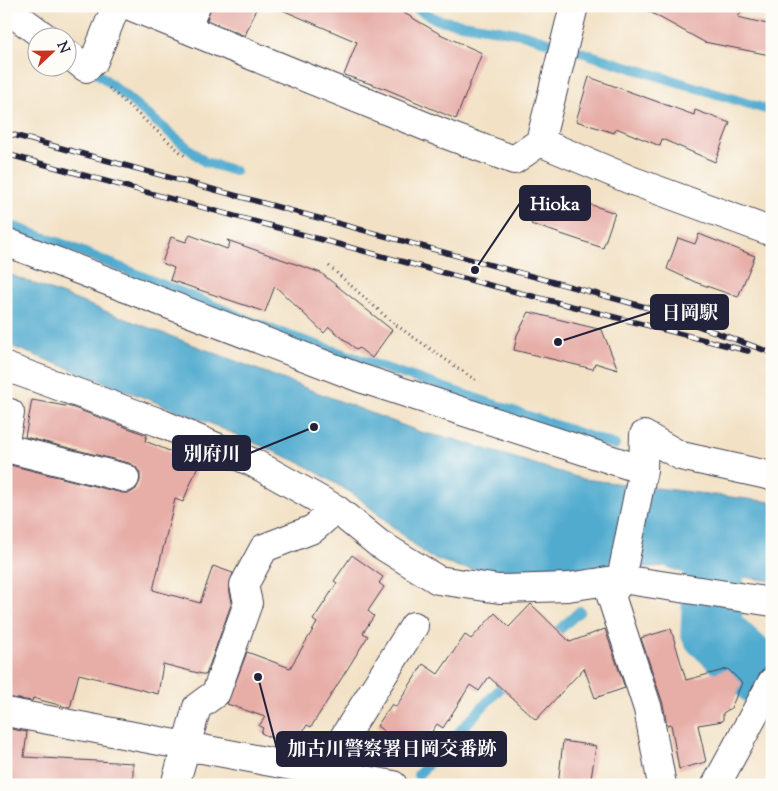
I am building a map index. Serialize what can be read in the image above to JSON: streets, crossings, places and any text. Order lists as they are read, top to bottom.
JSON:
{
  "places": [
    "Hioka",
    "日岡駅",
    "別府川",
    "加古川警察署日岡交番跡"
  ],
  "north": "right"
}
